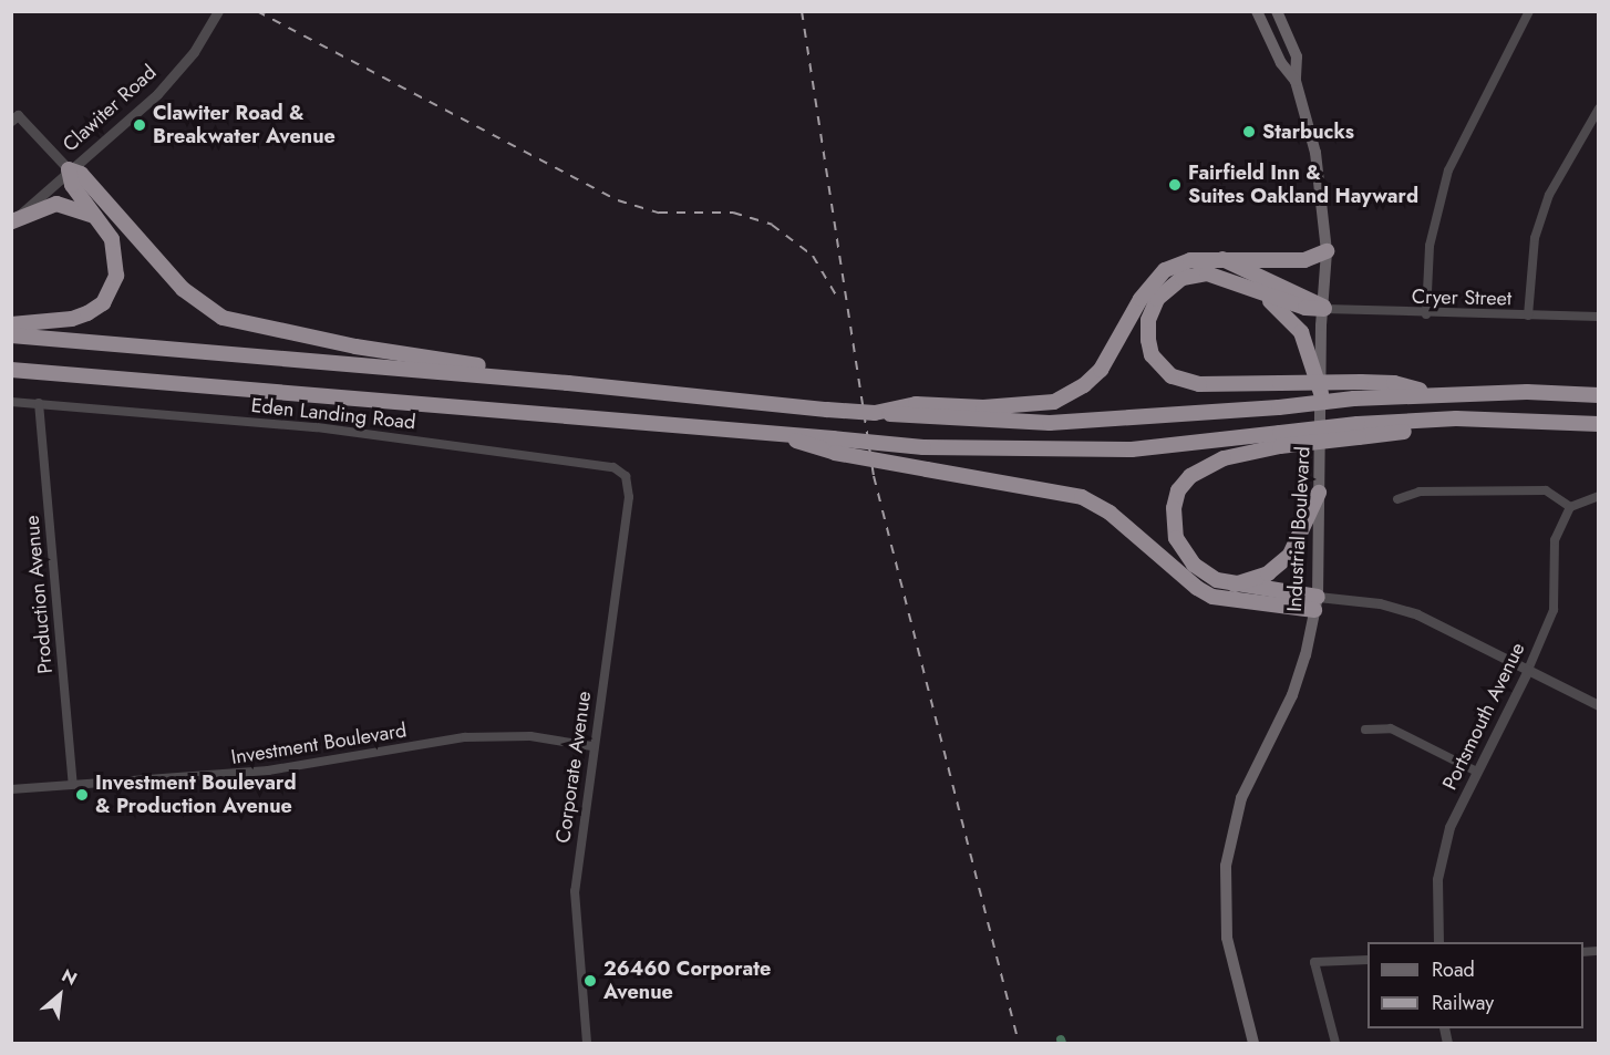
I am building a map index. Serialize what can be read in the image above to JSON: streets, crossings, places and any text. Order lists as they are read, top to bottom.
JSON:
{
  "streets": {
    "main road": ["Industrial Boulevard"],
    "street": [
      "Clawiter Road",
      "Cryer Street",
      "Eden Landing Road",
      "Production Avenue",
      "Portsmouth Avenue",
      "Investment Boulevard",
      "Corporate Avenue"
    ]
  },
  "crossings": [
    ["Cryer Street", "Industrial Boulevard"],
    ["Eden Landing Road", "Production Avenue"],
    ["Eden Landing Road", "Corporate Avenue"],
    ["Production Avenue", "Investment Boulevard"],
    ["Investment Boulevard", "Corporate Avenue"]
  ],
  "places": [
    "Clawiter Road & Breakwater Avenue",
    "Starbucks",
    "Fairfield Inn & Suites Oakland Hayward",
    "Investment Boulevard & Production Avenue",
    "26460 Corporate Avenue"
  ],
  "legend": ["Road", "Railway"],
  "north": "top right"
}
